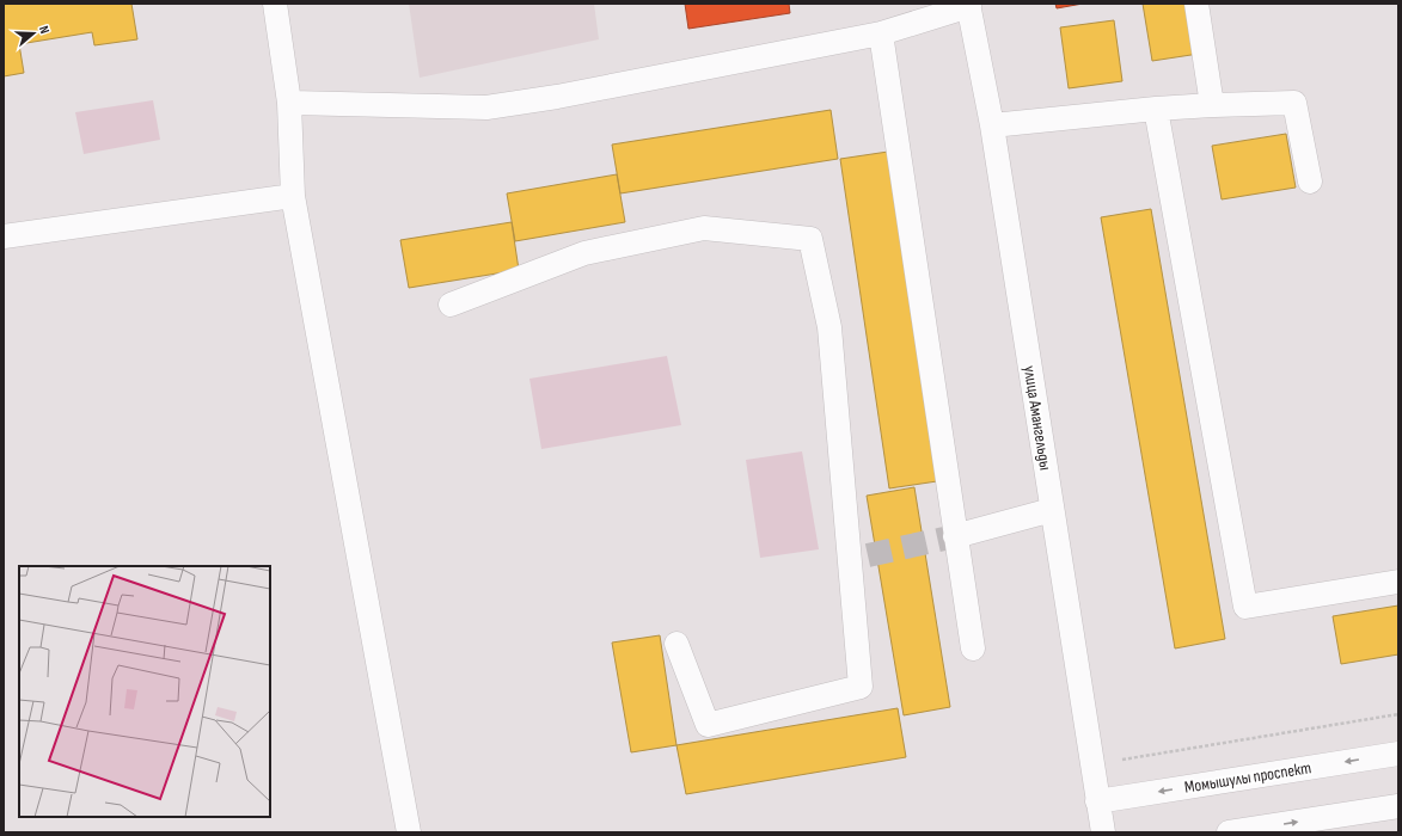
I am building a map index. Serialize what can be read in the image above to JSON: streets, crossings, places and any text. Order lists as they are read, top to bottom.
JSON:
{
  "streets": {
    "street": ["улица Амангельды", "Момышулы проспект"]
  },
  "crossings": [
    ["улица Амангельды", "Момышулы проспект"]
  ],
  "north": "right"
}
